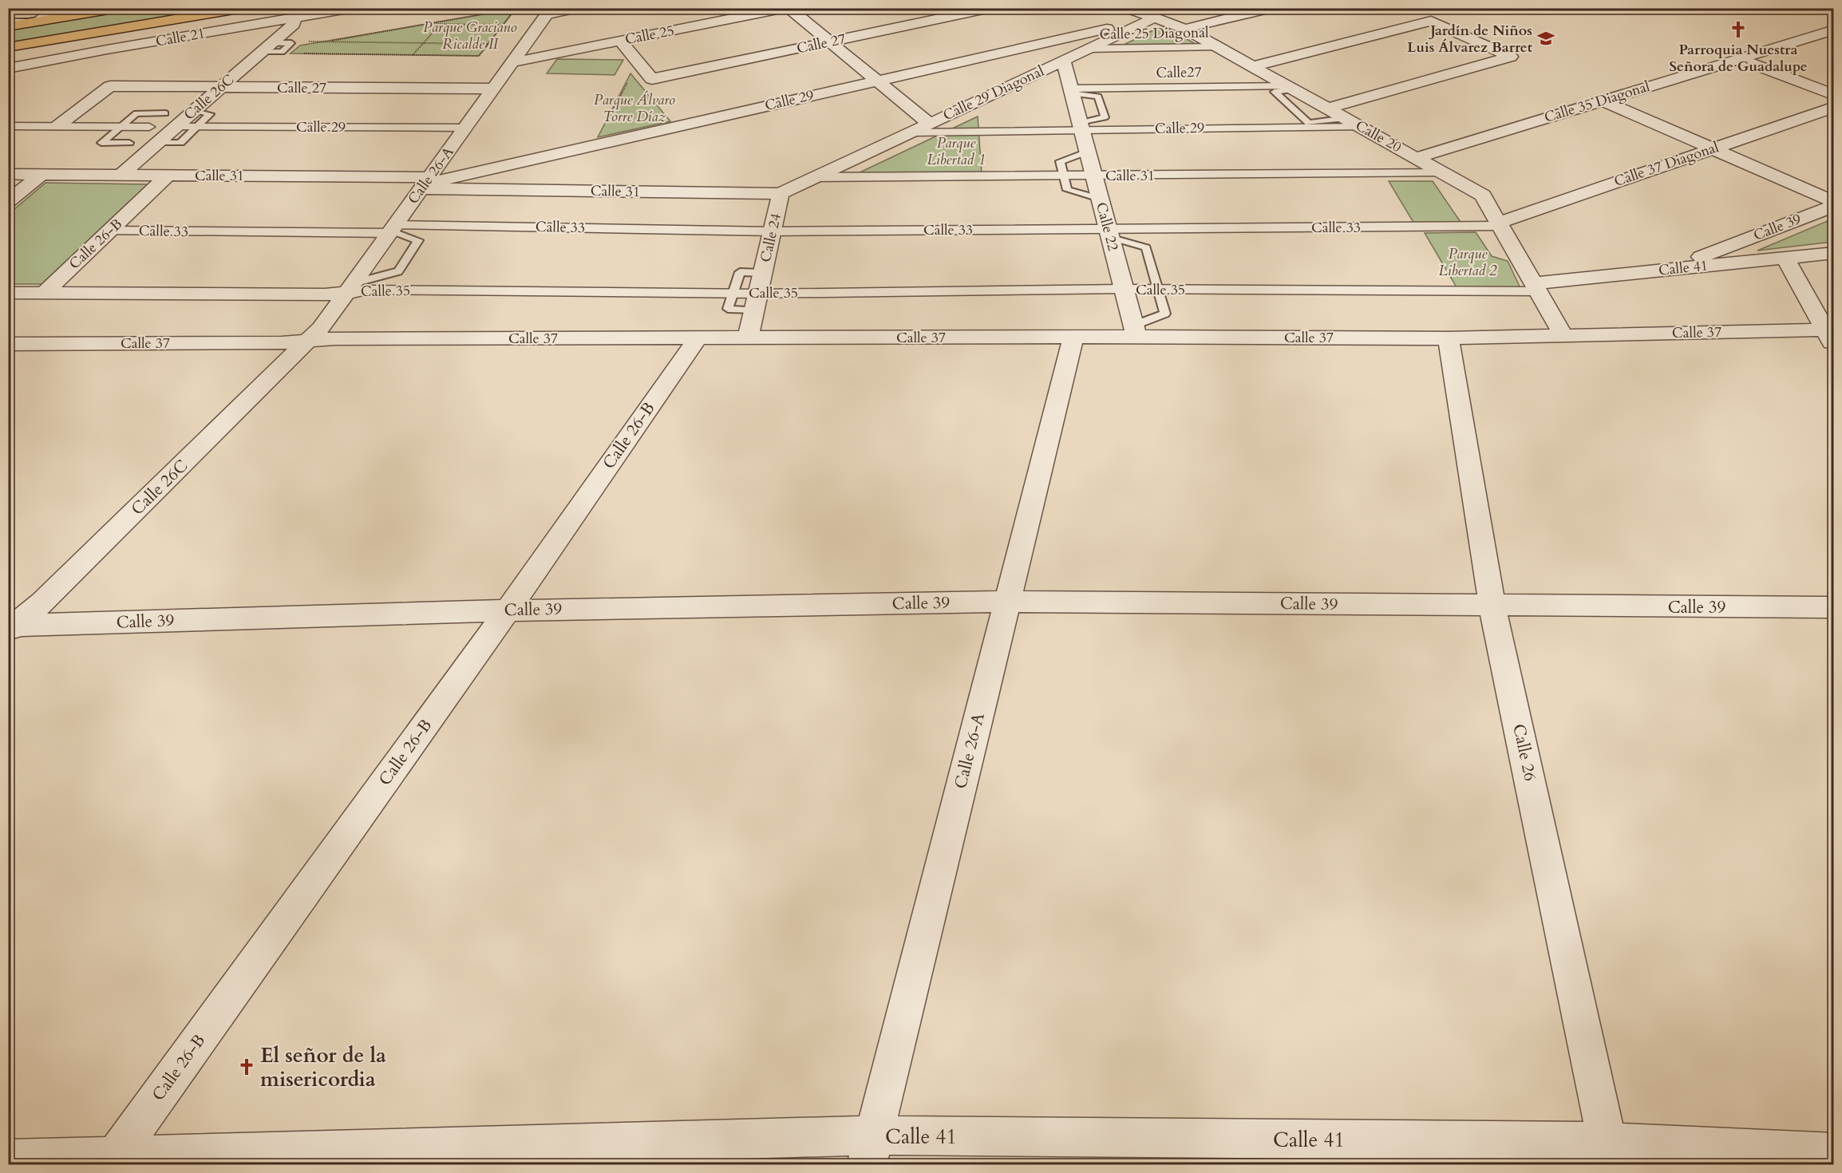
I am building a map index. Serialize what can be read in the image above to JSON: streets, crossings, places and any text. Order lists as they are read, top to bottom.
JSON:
{
  "streets": {
    "street": [
      "Calle 25 Diagonal",
      "Calle 25",
      "Calle 21",
      "Calle 27",
      "Calle27",
      "Calle 29 Diagonal",
      "Calle 26C",
      "Calle 29",
      "Calle 35 Diagonal",
      "Calle 20",
      "Calle 37 Diagonal",
      "Calle 31",
      "Calle 26-A",
      "Calle 22",
      "Calle 33",
      "Calle 39",
      "Calle 24",
      "Calle 26-B",
      "Calle 41",
      "Calle 35",
      "Calle 37",
      "Calle 26"
    ]
  },
  "crossings": [
    ["Calle 25 Diagonal", "Calle 29 Diagonal"],
    ["Calle 25 Diagonal", "Calle 20"],
    ["Calle 25", "Calle 27"],
    ["Calle 25", "Calle 26-A"],
    ["Calle 21", "Calle 26C"],
    ["Calle 27", "Calle 26C"],
    ["Calle 27", "Calle 26-A"],
    ["Calle27", "Calle 20"],
    ["Calle27", "Calle 22"],
    ["Calle 29 Diagonal", "Calle 29"],
    ["Calle 29 Diagonal", "Calle 20"],
    ["Calle 29 Diagonal", "Calle 31"],
    ["Calle 29 Diagonal", "Calle 22"],
    ["Calle 29 Diagonal", "Calle 24"],
    ["Calle 26C", "Calle 29"],
    ["Calle 26C", "Calle 31"],
    ["Calle 26C", "Calle 26-A"],
    ["Calle 26C", "Calle 39"],
    ["Calle 26C", "Calle 37"],
    ["Calle 29", "Calle 20"],
    ["Calle 29", "Calle 31"],
    ["Calle 29", "Calle 26-A"],
    ["Calle 29", "Calle 22"],
    ["Calle 35 Diagonal", "Calle 20"],
    ["Calle 20", "Calle 37 Diagonal"],
    ["Calle 20", "Calle 31"],
    ["Calle 20", "Calle 33"],
    ["Calle 20", "Calle 41"],
    ["Calle 20", "Calle 35"],
    ["Calle 20", "Calle 37"],
    ["Calle 37 Diagonal", "Calle 33"],
    ["Calle 31", "Calle 26-A"],
    ["Calle 31", "Calle 22"],
    ["Calle 31", "Calle 24"],
    ["Calle 31", "Calle 26-B"],
    ["Calle 26-A", "Calle 33"],
    ["Calle 26-A", "Calle 39"],
    ["Calle 26-A", "Calle 41"],
    ["Calle 26-A", "Calle 35"],
    ["Calle 26-A", "Calle 37"],
    ["Calle 22", "Calle 33"],
    ["Calle 22", "Calle 35"],
    ["Calle 22", "Calle 37"],
    ["Calle 33", "Calle 24"],
    ["Calle 33", "Calle 26-B"],
    ["Calle 39", "Calle 26-B"],
    ["Calle 39", "Calle 41"],
    ["Calle 39", "Calle 26"],
    ["Calle 24", "Calle 35"],
    ["Calle 24", "Calle 37"],
    ["Calle 26-B", "Calle 41"],
    ["Calle 26-B", "Calle 35"],
    ["Calle 26-B", "Calle 37"],
    ["Calle 41", "Calle 35"],
    ["Calle 41", "Calle 26"],
    ["Calle 37", "Calle 26"]
  ],
  "parks": [
    "Parque Graciano Ricalde II",
    "Parque Álvaro Torre Díaz",
    "Parque Libertad 1",
    "Parque Libertad 2"
  ],
  "places": {
    "church": ["Parroquia Nuestra Señora de Guadalupe", "El señor de la misericordia"],
    "school or university": ["Jardín de Niños Luis Álvarez Barret"]
  }
}
